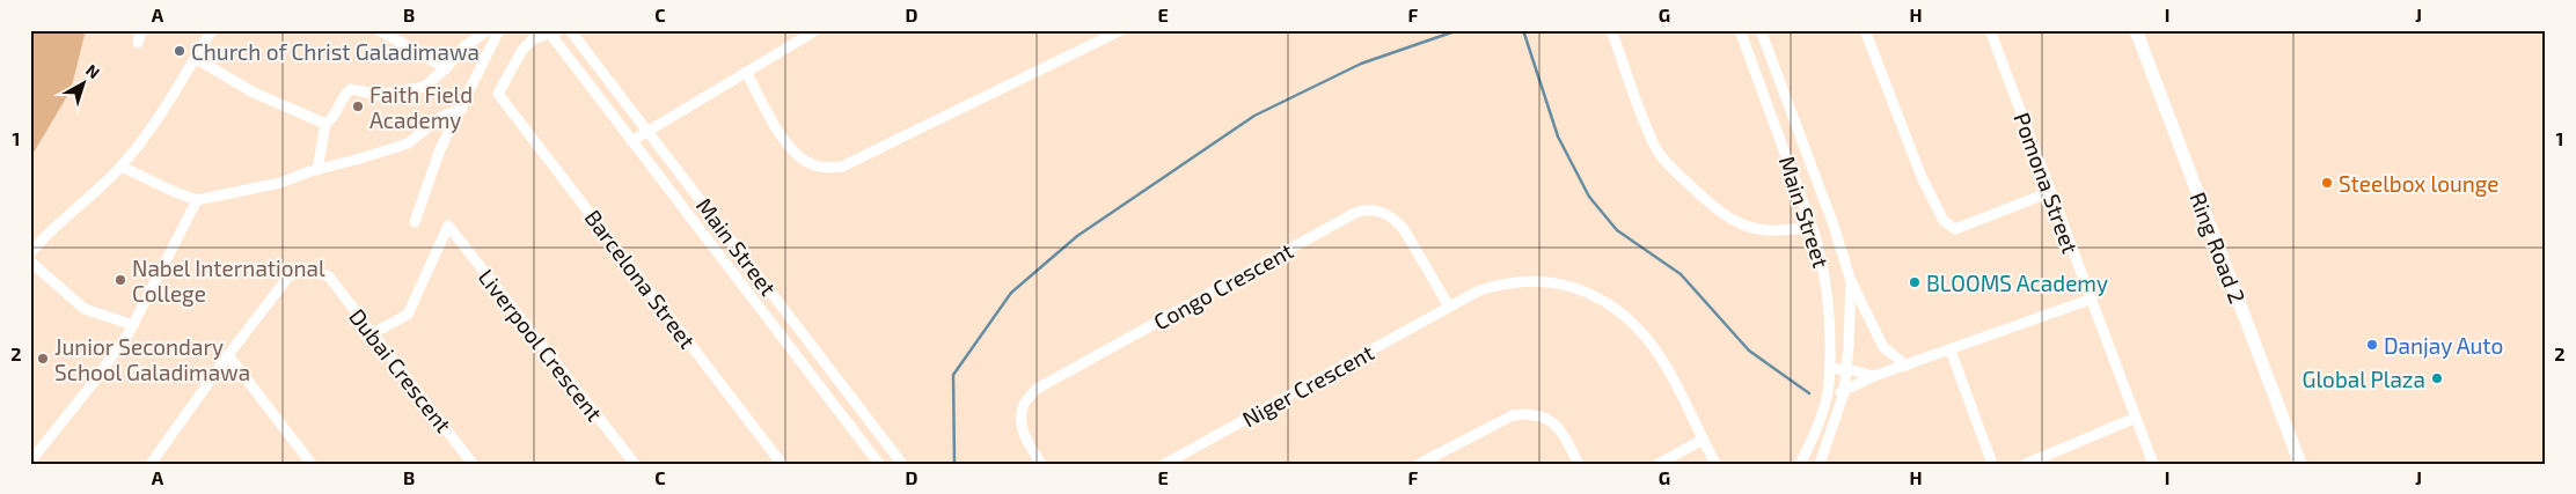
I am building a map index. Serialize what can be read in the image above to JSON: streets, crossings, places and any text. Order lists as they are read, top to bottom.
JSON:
{
  "streets": {
    "main road": ["Ring Road 2"],
    "street": [
      "Pomona Street",
      "Main Street",
      "Barcelona Street",
      "Congo Crescent",
      "Liverpool Crescent",
      "Dubai Crescent",
      "Niger Crescent"
    ]
  },
  "crossings": [
    ["Main Street", "Barcelona Street"],
    ["Congo Crescent", "Niger Crescent"],
    ["Liverpool Crescent", "Dubai Crescent"]
  ],
  "places": [
    "Church of Christ Galadimawa",
    "Faith Field Academy",
    "Steelbox lounge",
    "Nabel International College",
    "BLOOMS Academy",
    "Danjay Auto",
    "Junior Secondary School Galadimawa",
    "Global Plaza"
  ],
  "north": "top right",
  "grid": {
    "columns": [
      "A",
      "B",
      "C",
      "D",
      "E",
      "F",
      "G",
      "H",
      "I",
      "J"
    ],
    "rows": ["1", "2"]
  }
}
